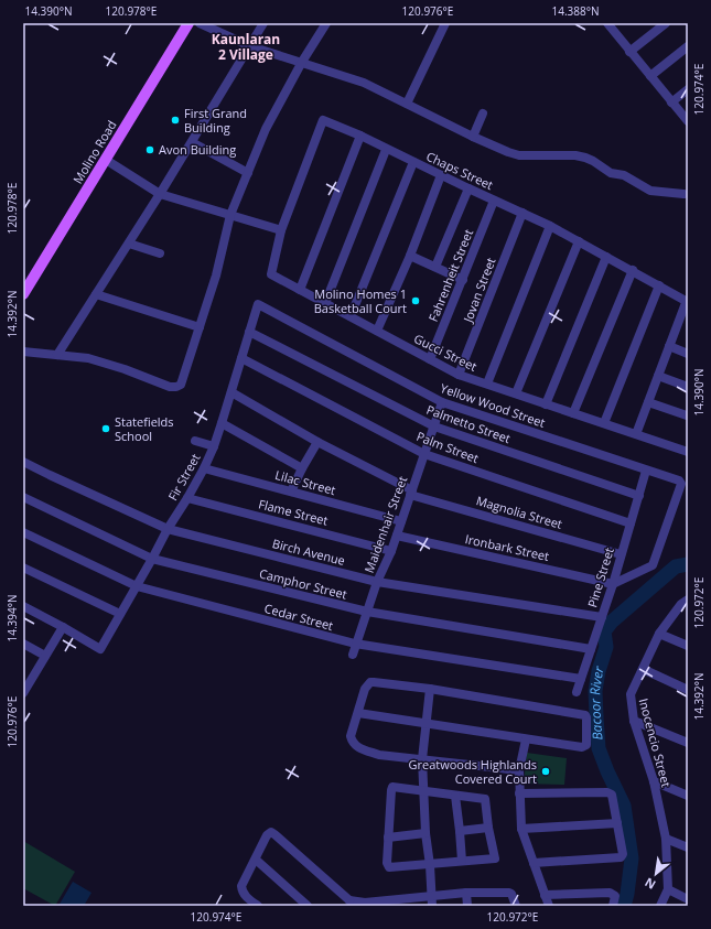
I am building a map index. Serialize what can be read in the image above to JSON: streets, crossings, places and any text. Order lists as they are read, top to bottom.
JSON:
{
  "streets": {
    "main road": ["Molino Road"],
    "street": [
      "Chaps Street",
      "Fahrenheit Street",
      "Jovan Street",
      "Gucci Street",
      "Yellow Wood Street",
      "Palmetto Street",
      "Palm Street",
      "Fir Street",
      "Lilac Street",
      "Flame Street",
      "Magnolia Street",
      "Maidenhair Street",
      "Ironbark Street",
      "Birch Avenue",
      "Pine Street",
      "Camphor Street",
      "Cedar Street",
      "Inocencio Street"
    ]
  },
  "crossings": [
    ["Chaps Street", "Fahrenheit Street"],
    ["Chaps Street", "Jovan Street"],
    ["Chaps Street", "Gucci Street"],
    ["Fahrenheit Street", "Gucci Street"],
    ["Jovan Street", "Gucci Street"],
    ["Yellow Wood Street", "Fir Street"],
    ["Yellow Wood Street", "Maidenhair Street"],
    ["Yellow Wood Street", "Ironbark Street"],
    ["Yellow Wood Street", "Pine Street"],
    ["Palmetto Street", "Fir Street"],
    ["Palmetto Street", "Maidenhair Street"],
    ["Palmetto Street", "Pine Street"],
    ["Palm Street", "Fir Street"],
    ["Palm Street", "Maidenhair Street"],
    ["Palm Street", "Pine Street"],
    ["Fir Street", "Lilac Street"],
    ["Fir Street", "Flame Street"],
    ["Fir Street", "Magnolia Street"],
    ["Fir Street", "Birch Avenue"],
    ["Fir Street", "Camphor Street"],
    ["Fir Street", "Cedar Street"],
    ["Lilac Street", "Maidenhair Street"],
    ["Flame Street", "Maidenhair Street"],
    ["Magnolia Street", "Maidenhair Street"],
    ["Magnolia Street", "Pine Street"],
    ["Maidenhair Street", "Ironbark Street"],
    ["Maidenhair Street", "Birch Avenue"],
    ["Maidenhair Street", "Camphor Street"],
    ["Maidenhair Street", "Cedar Street"],
    ["Ironbark Street", "Pine Street"],
    ["Birch Avenue", "Pine Street"],
    ["Pine Street", "Camphor Street"],
    ["Pine Street", "Cedar Street"]
  ],
  "districts": ["Kaunlaran 2 Village"],
  "water": ["Bacoor River"],
  "places": [
    "First Grand Building",
    "Avon Building",
    "Molino Homes 1 Basketball Court",
    "Statefields School",
    "Greatwoods Highlands Covered Court"
  ],
  "north": "bottom left",
  "coordinates": [
    "14.390°N",
    "120.978°E",
    "120.976°E",
    "14.388°N",
    "120.974°E",
    "14.392°N",
    "120.972°E",
    "14.394°N"
  ]
}
